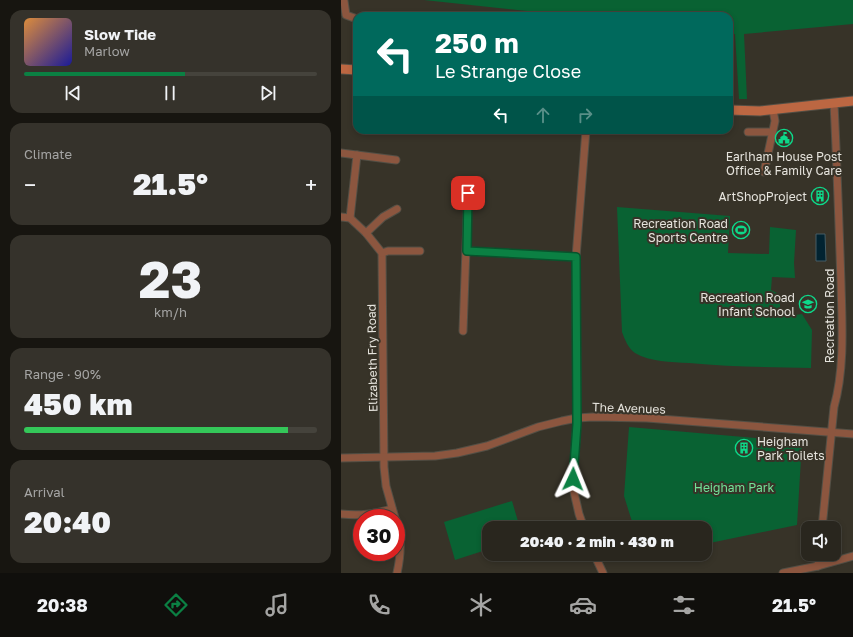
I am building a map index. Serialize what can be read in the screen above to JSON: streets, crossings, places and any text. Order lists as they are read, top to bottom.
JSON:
{
  "streets": {
    "street": ["Recreation Road", "Elizabeth Fry Road", "The Avenues"]
  },
  "crossings": [
    ["Recreation Road", "The Avenues"],
    ["Elizabeth Fry Road", "The Avenues"]
  ],
  "parks": ["Heigham Park"],
  "places": {
    "public building": ["Earlham House Post Office & Family Care"],
    "building": ["ArtShopProject", "Heigham Park Toilets"],
    "sports": ["Recreation Road Sports Centre"],
    "school or university": ["Recreation Road Infant School"]
  },
  "page": {
    "turn": ["250 m", "Le Strange Close"],
    "song": ["Slow Tide", "Marlow"],
    "tile": [
      "Climate",
      ["23", "km/h"],
      ["Range · 90%", "450 km"],
      ["Arrival", "20:40"]
    ],
    "heat": ["−", "21.5°", "+"],
    "limit": "30",
    "trip": "20:40 · 2 min · 430 m",
    "tabs": ["20:38", "21.5°"]
  }
}
